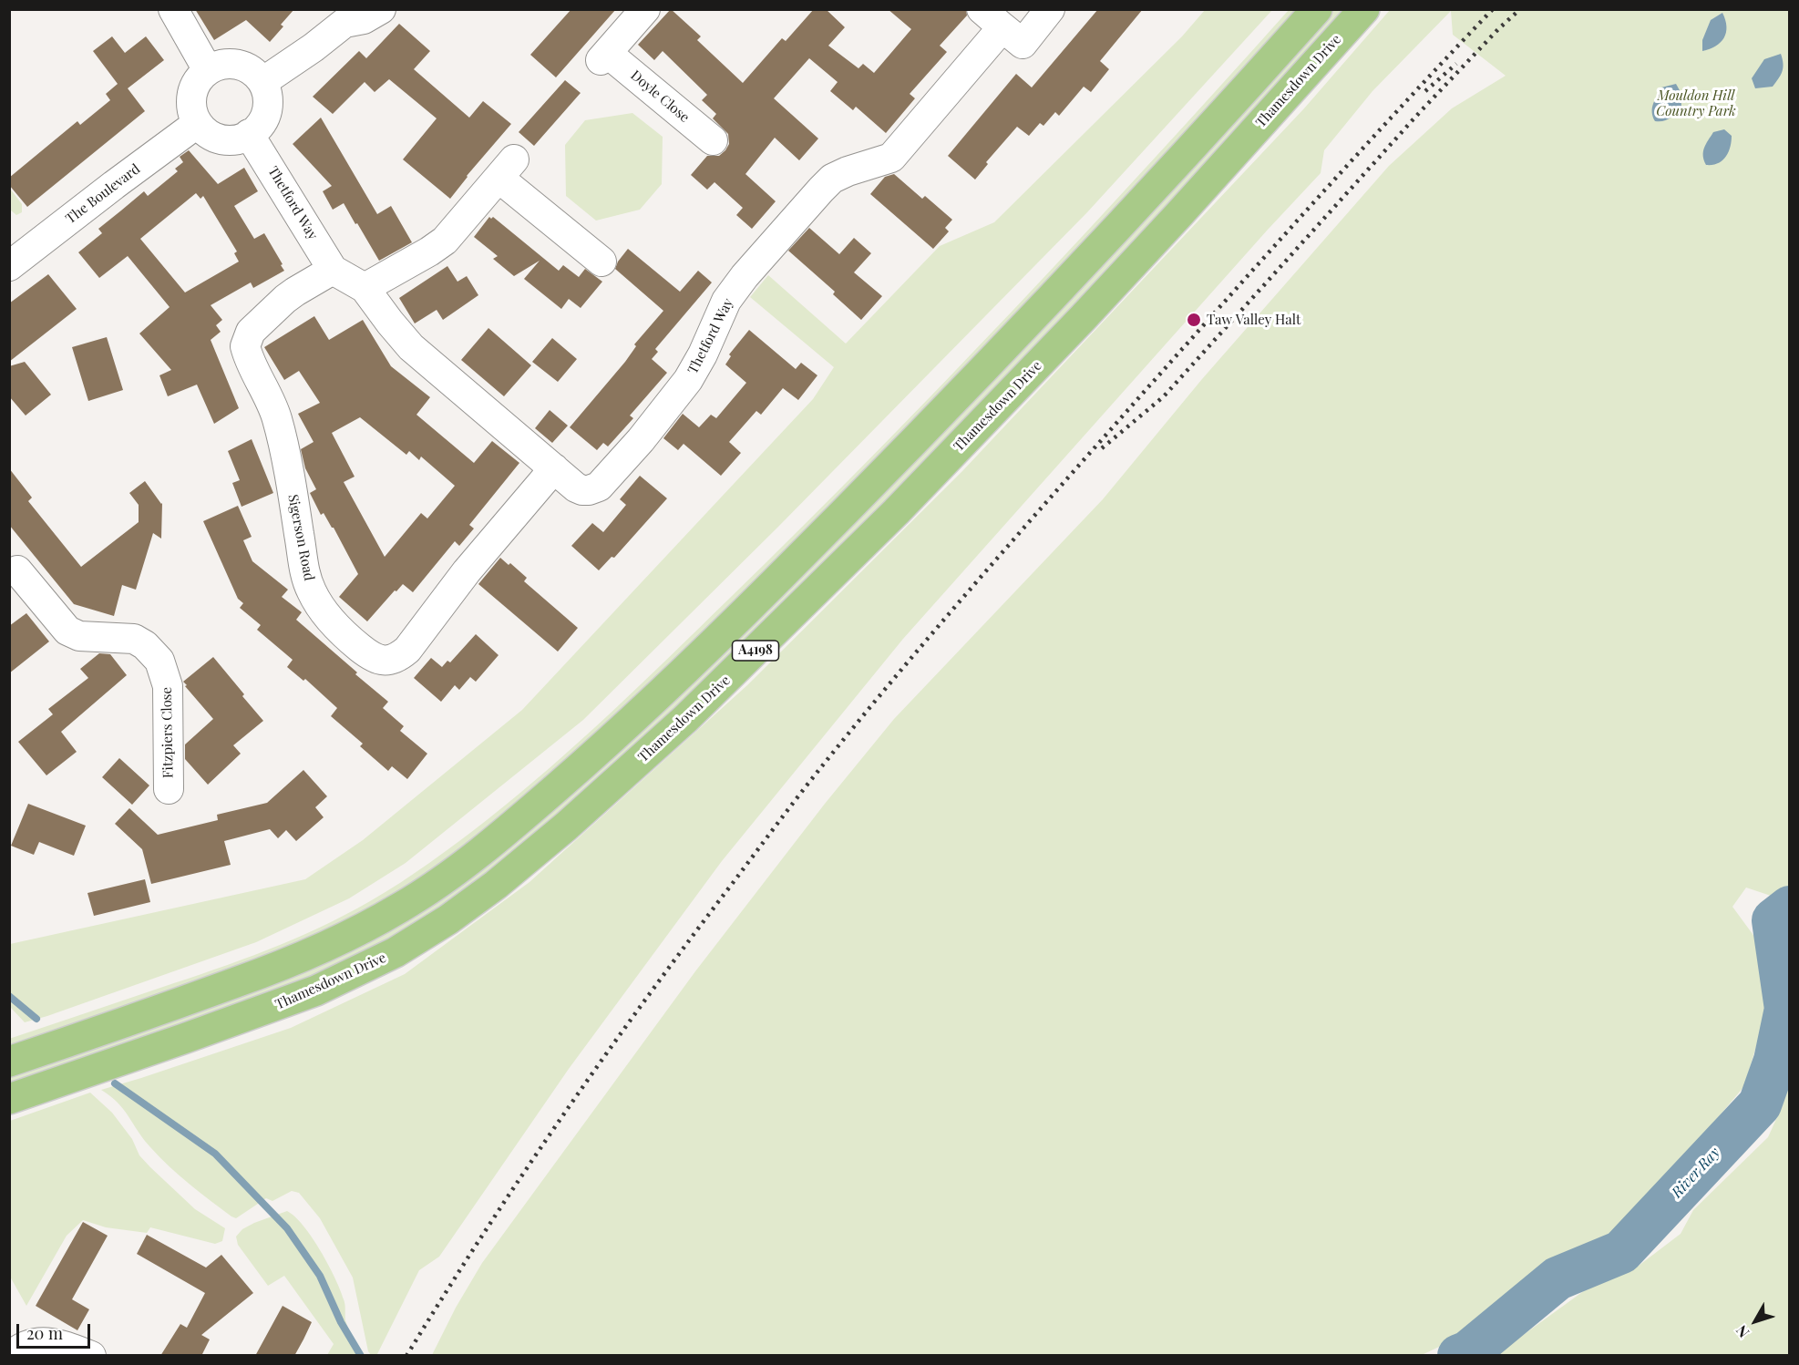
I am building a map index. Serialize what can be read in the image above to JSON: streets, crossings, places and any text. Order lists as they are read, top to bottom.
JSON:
{
  "streets": {
    "main road": ["Thamesdown Drive", "A4198"],
    "street": [
      "Doyle Close",
      "The Boulevard",
      "Thetford Way",
      "Sigerson Road",
      "Fitzpiers Close"
    ]
  },
  "crossings": [
    ["The Boulevard", "Thetford Way"],
    ["Thetford Way", "Sigerson Road"]
  ],
  "water": ["River Ray"],
  "parks": ["Mouldon Hill Country Park"],
  "places": ["Taw Valley Halt"],
  "scale_bar": "20 m",
  "north": "bottom left"
}
